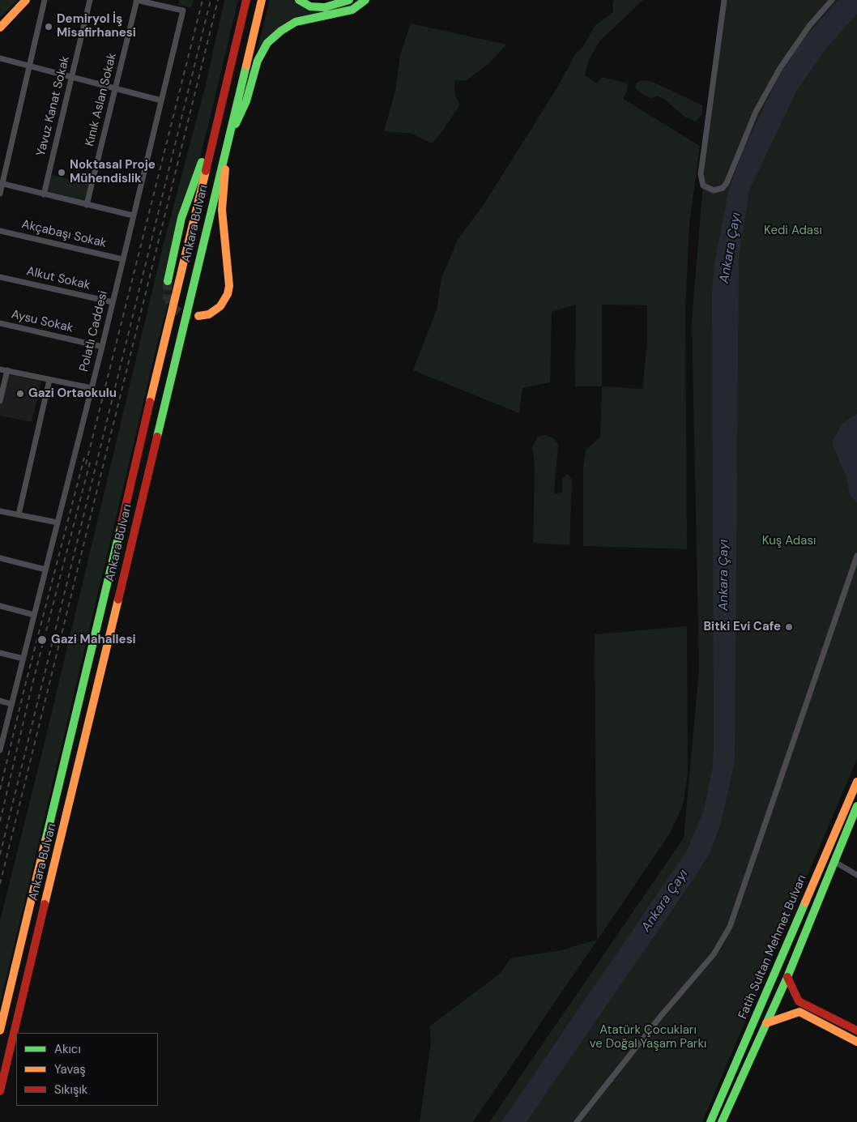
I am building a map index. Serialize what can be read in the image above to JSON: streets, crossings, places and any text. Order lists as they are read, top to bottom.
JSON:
{
  "streets": {
    "main road": ["Ankara Bulvarı", "Fatih Sultan Mehmet Bulvarı"],
    "street": [
      "Kınık Aslan Sokak",
      "Yavuz Kanat Sokak",
      "Akçabaşı Sokak",
      "Alkut Sokak",
      "Aysu Sokak",
      "Polatlı Caddesi"
    ]
  },
  "crossings": [
    ["Kınık Aslan Sokak", "Polatlı Caddesi"],
    ["Akçabaşı Sokak", "Polatlı Caddesi"],
    ["Alkut Sokak", "Polatlı Caddesi"],
    ["Aysu Sokak", "Polatlı Caddesi"]
  ],
  "water": ["Ankara Çayı"],
  "parks": ["Kedi Adası", "Kuş Adası", "Atatürk Çocukları ve Doğal Yaşam Parkı"],
  "places": [
    "Demiryol İş Misafirhanesi",
    "Noktasal Proje Mühendislik",
    "Gazi Ortaokulu",
    "Bitki Evi Cafe",
    "Gazi Mahallesi"
  ],
  "legend": ["Akıcı", "Yavaş", "Sıkışık"]
}
